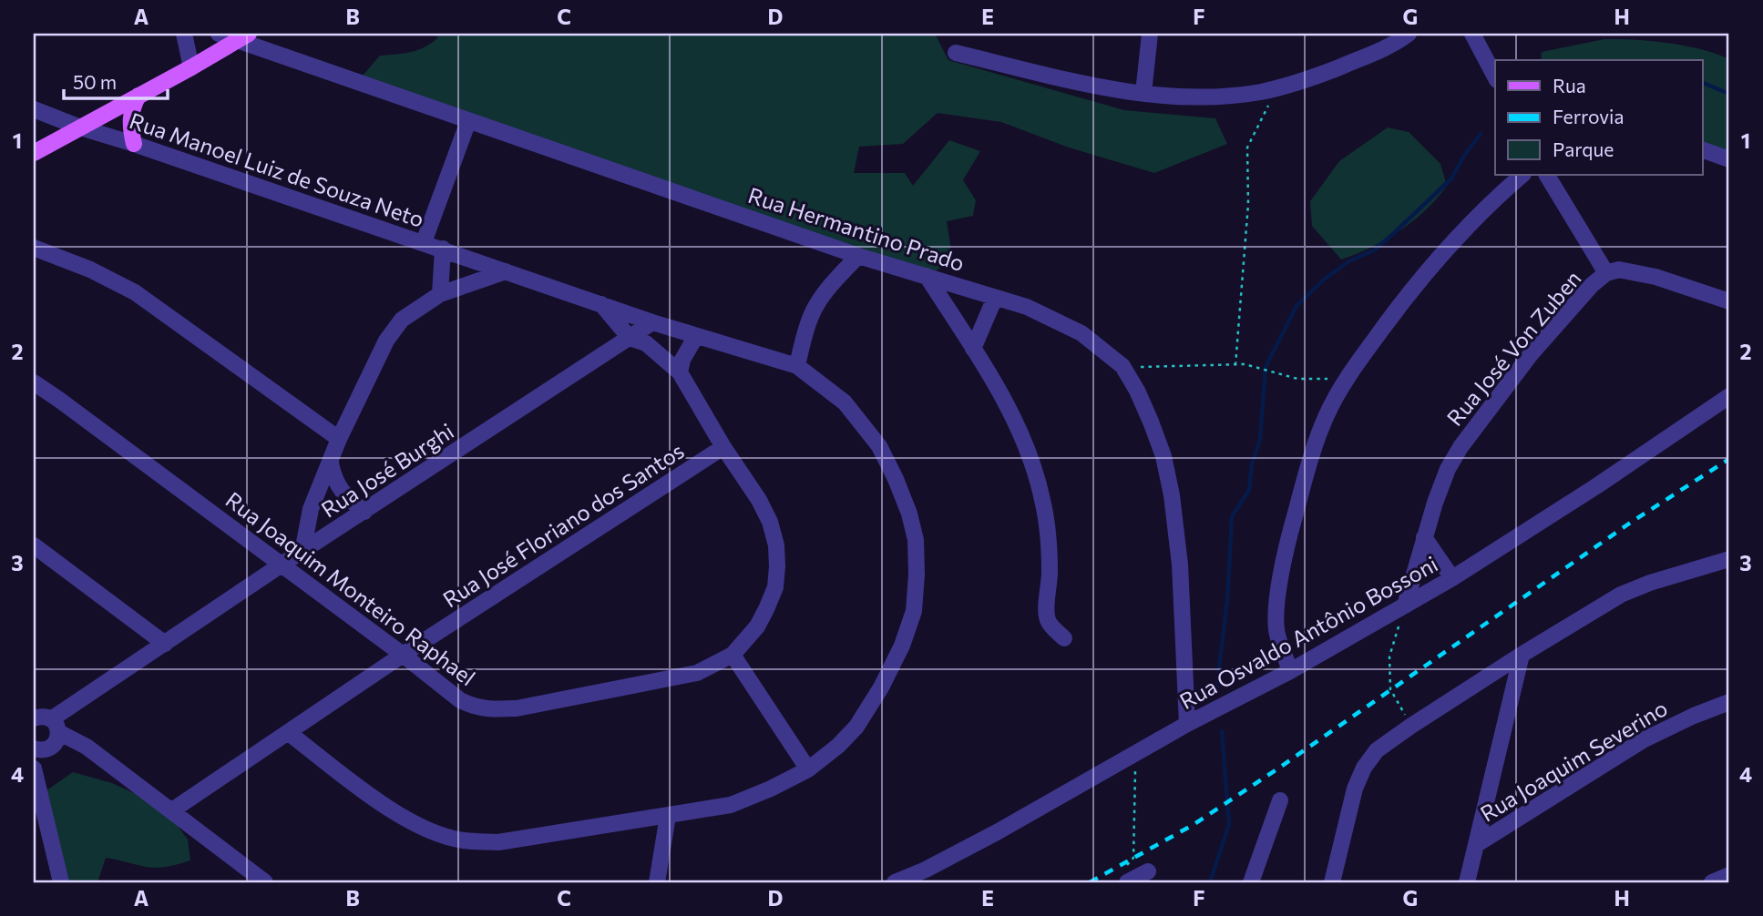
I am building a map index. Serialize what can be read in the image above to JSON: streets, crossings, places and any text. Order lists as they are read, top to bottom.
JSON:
{
  "streets": {
    "street": [
      "Rua Manoel Luiz de Souza Neto",
      "Rua Hermantino Prado",
      "Rua José Von Zuben",
      "Rua José Burghi",
      "Rua José Floriano dos Santos",
      "Rua Joaquim Monteiro Raphael",
      "Rua Osvaldo Antônio Bossoni",
      "Rua Joaquim Severino"
    ]
  },
  "crossings": [
    ["Rua Manoel Luiz de Souza Neto", "Rua José Burghi"],
    ["Rua Hermantino Prado", "Rua Osvaldo Antônio Bossoni"],
    ["Rua José Von Zuben", "Rua Osvaldo Antônio Bossoni"],
    ["Rua José Burghi", "Rua Joaquim Monteiro Raphael"],
    ["Rua José Floriano dos Santos", "Rua Joaquim Monteiro Raphael"]
  ],
  "legend": ["Rua", "Ferrovia", "Parque"],
  "scale_bar": "50 m",
  "grid": {
    "columns": [
      "A",
      "B",
      "C",
      "D",
      "E",
      "F",
      "G",
      "H"
    ],
    "rows": [
      "1",
      "2",
      "3",
      "4"
    ]
  }
}
